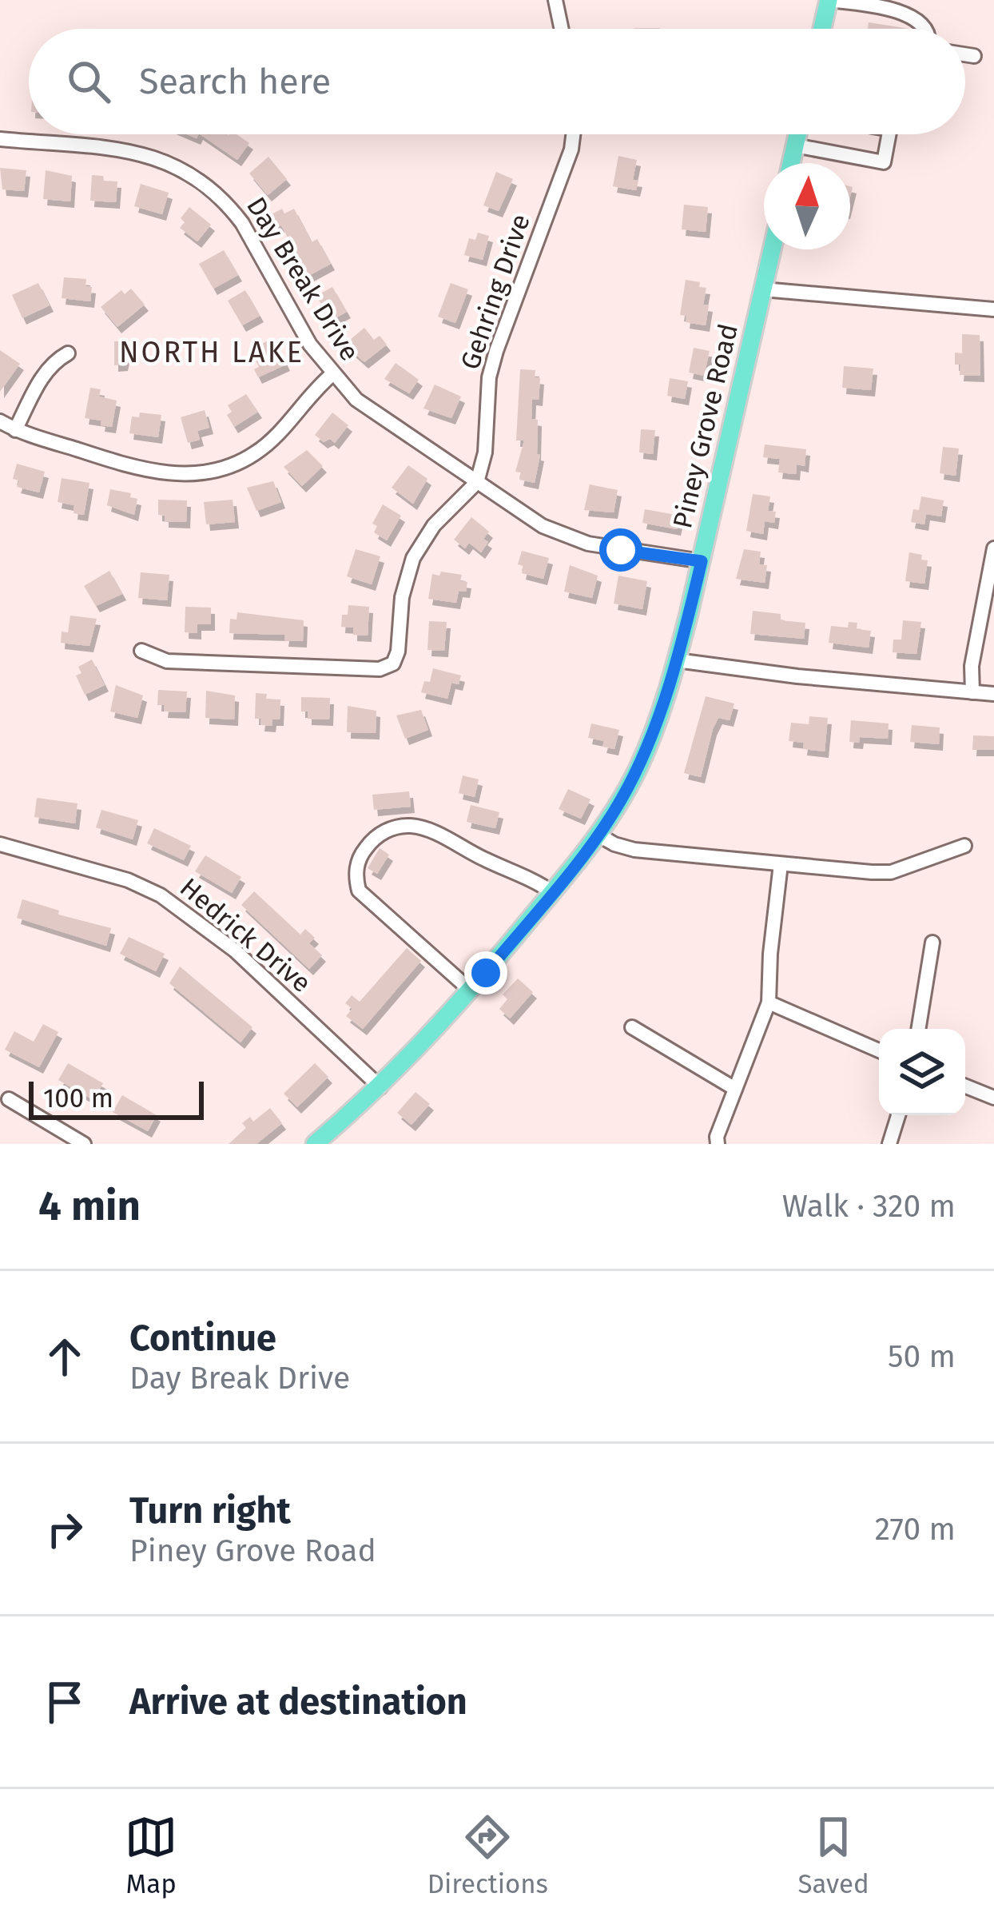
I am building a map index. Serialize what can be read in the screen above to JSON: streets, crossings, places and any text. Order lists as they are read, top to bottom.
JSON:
{
  "streets": {
    "main road": ["Piney Grove Road"],
    "street": ["Day Break Drive", "Gehring Drive", "Hedrick Drive"]
  },
  "crossings": [
    ["Day Break Drive", "Gehring Drive"],
    ["Day Break Drive", "Piney Grove Road"],
    ["Piney Grove Road", "Hedrick Drive"]
  ],
  "districts": ["NORTH LAKE"],
  "scale_bar": "100 m",
  "north": "top",
  "page": {
    "search": "Search here",
    "scale": "100 m",
    "heading": ["4 min", "Walk · 320 m"],
    "list": [
      ["Continue", "Day Break Drive", "50 m"],
      ["Turn right", "Piney Grove Road", "270 m"],
      "Arrive at destination"
    ],
    "nav": ["Map", "Directions", "Saved"]
  }
}
